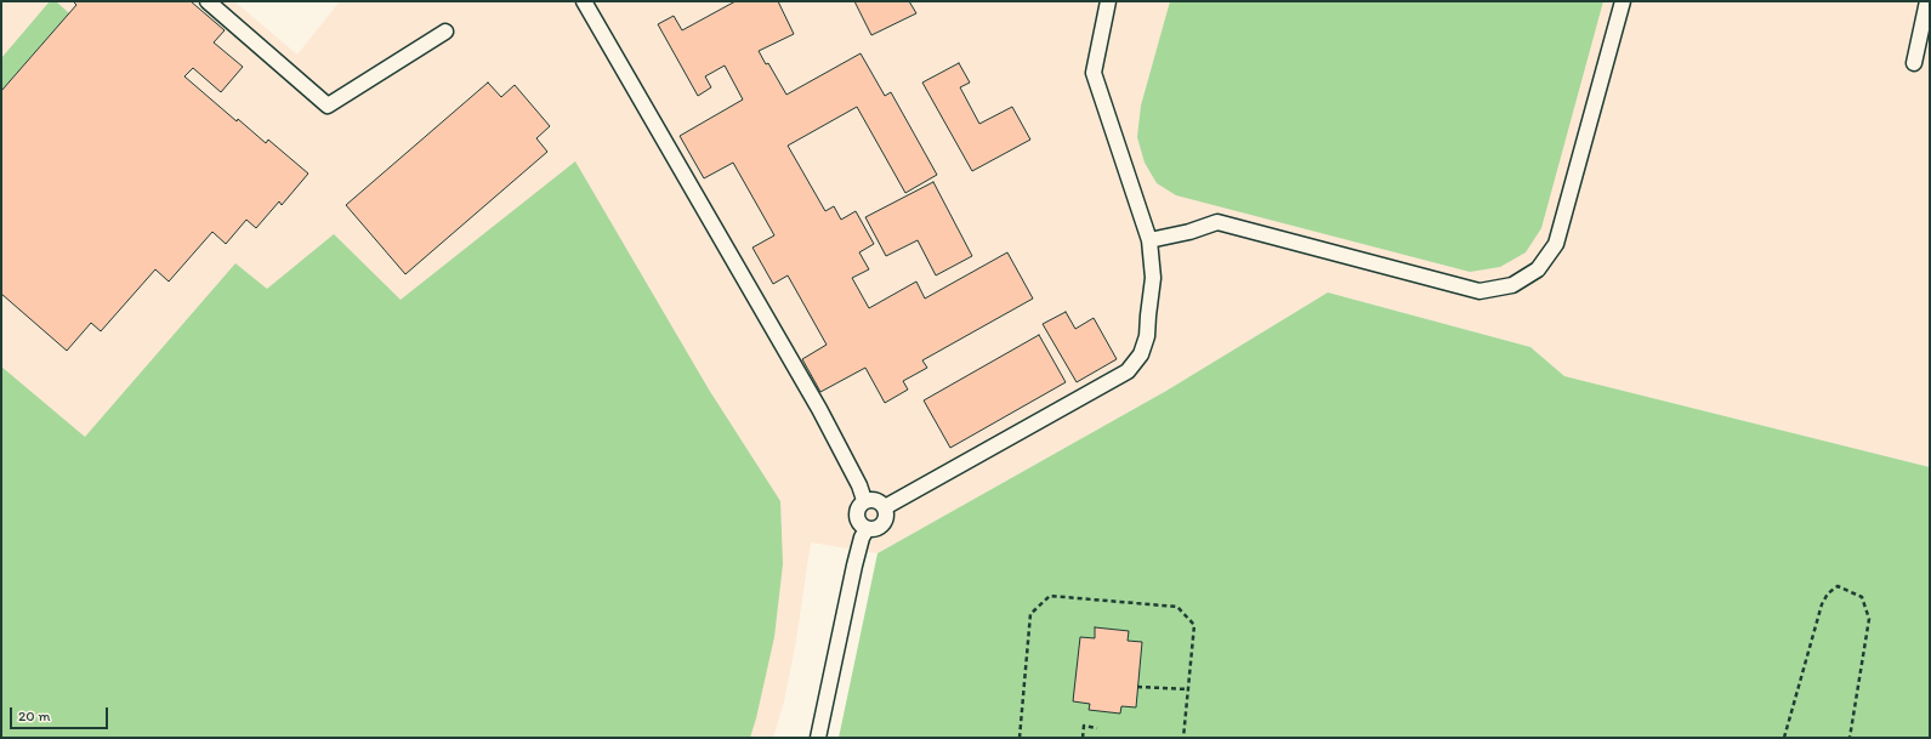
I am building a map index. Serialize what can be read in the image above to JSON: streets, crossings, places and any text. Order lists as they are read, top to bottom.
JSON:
{
  "scale_bar": "20 m"
}
